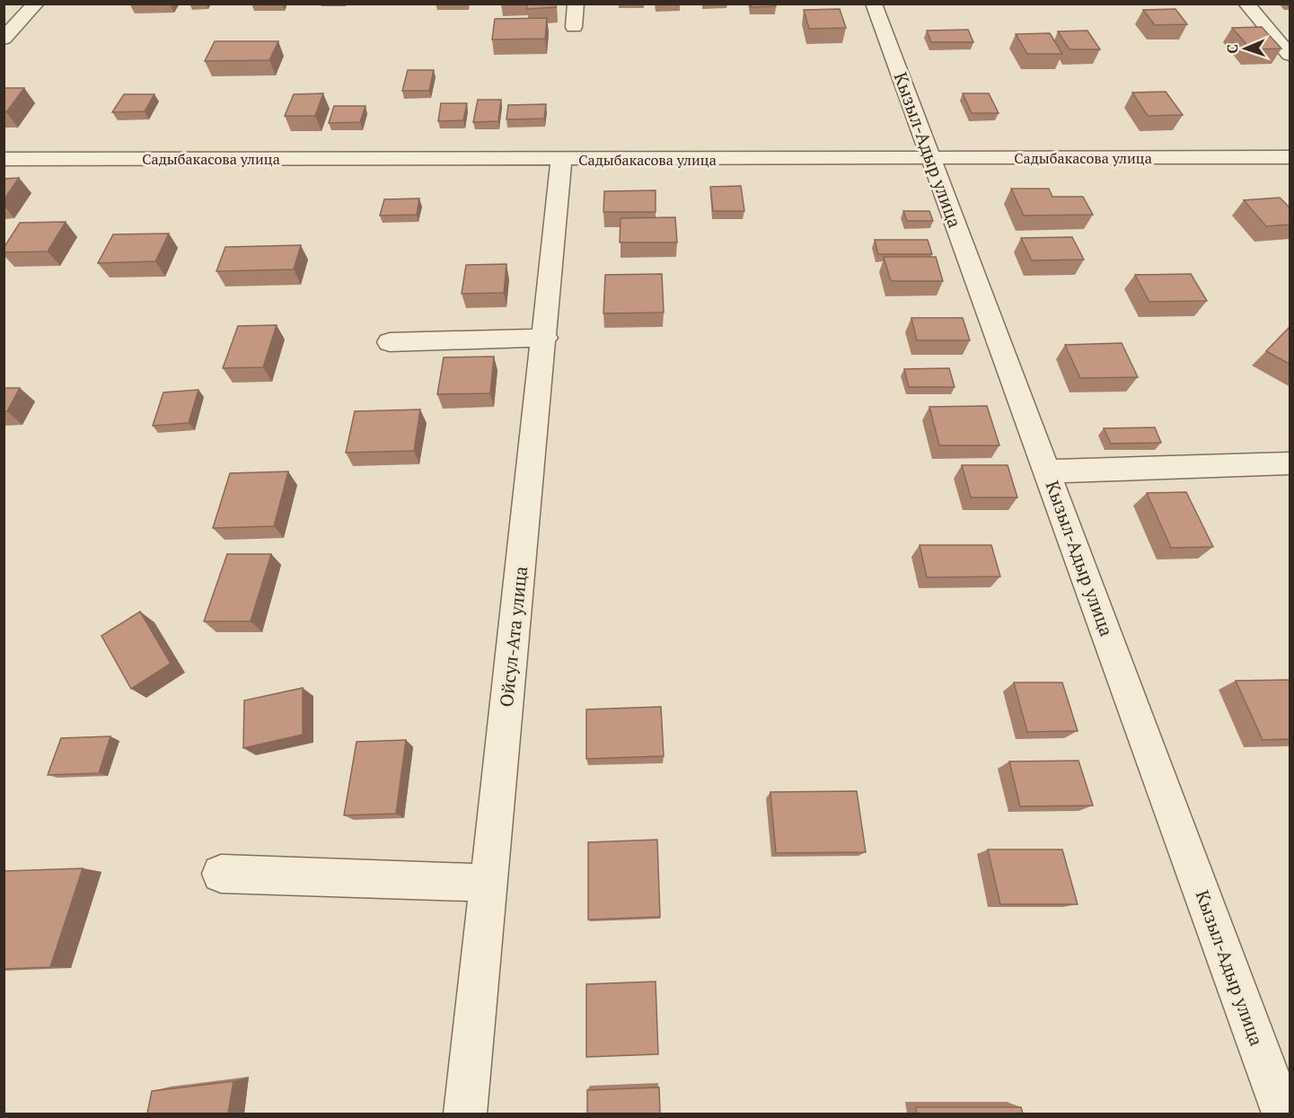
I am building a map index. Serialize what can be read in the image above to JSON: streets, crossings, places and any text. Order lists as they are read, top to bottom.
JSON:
{
  "streets": {
    "street": ["Кызыл-Адыр улица", "Садыбакасова улица", "Ойсул-Ата улица"]
  },
  "crossings": [
    ["Кызыл-Адыр улица", "Садыбакасова улица"],
    ["Садыбакасова улица", "Ойсул-Ата улица"]
  ],
  "north": "left"
}
